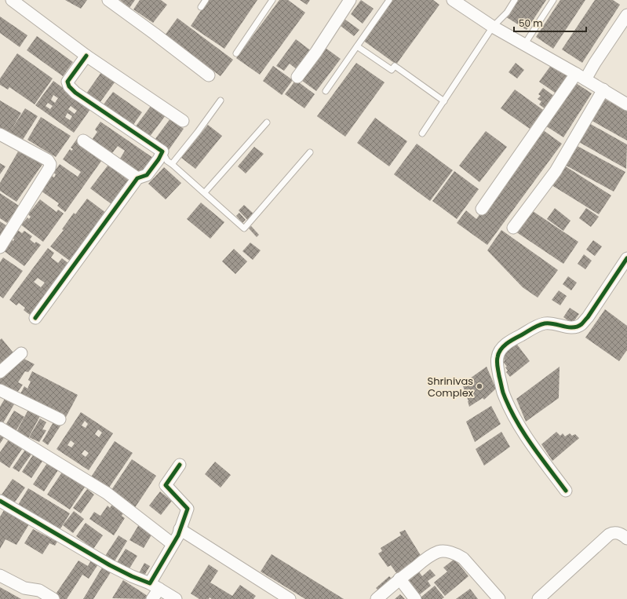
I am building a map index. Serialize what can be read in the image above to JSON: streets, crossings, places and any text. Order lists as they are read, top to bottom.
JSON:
{
  "places": ["Shrinivas Complex"],
  "scale_bar": "50 m"
}
